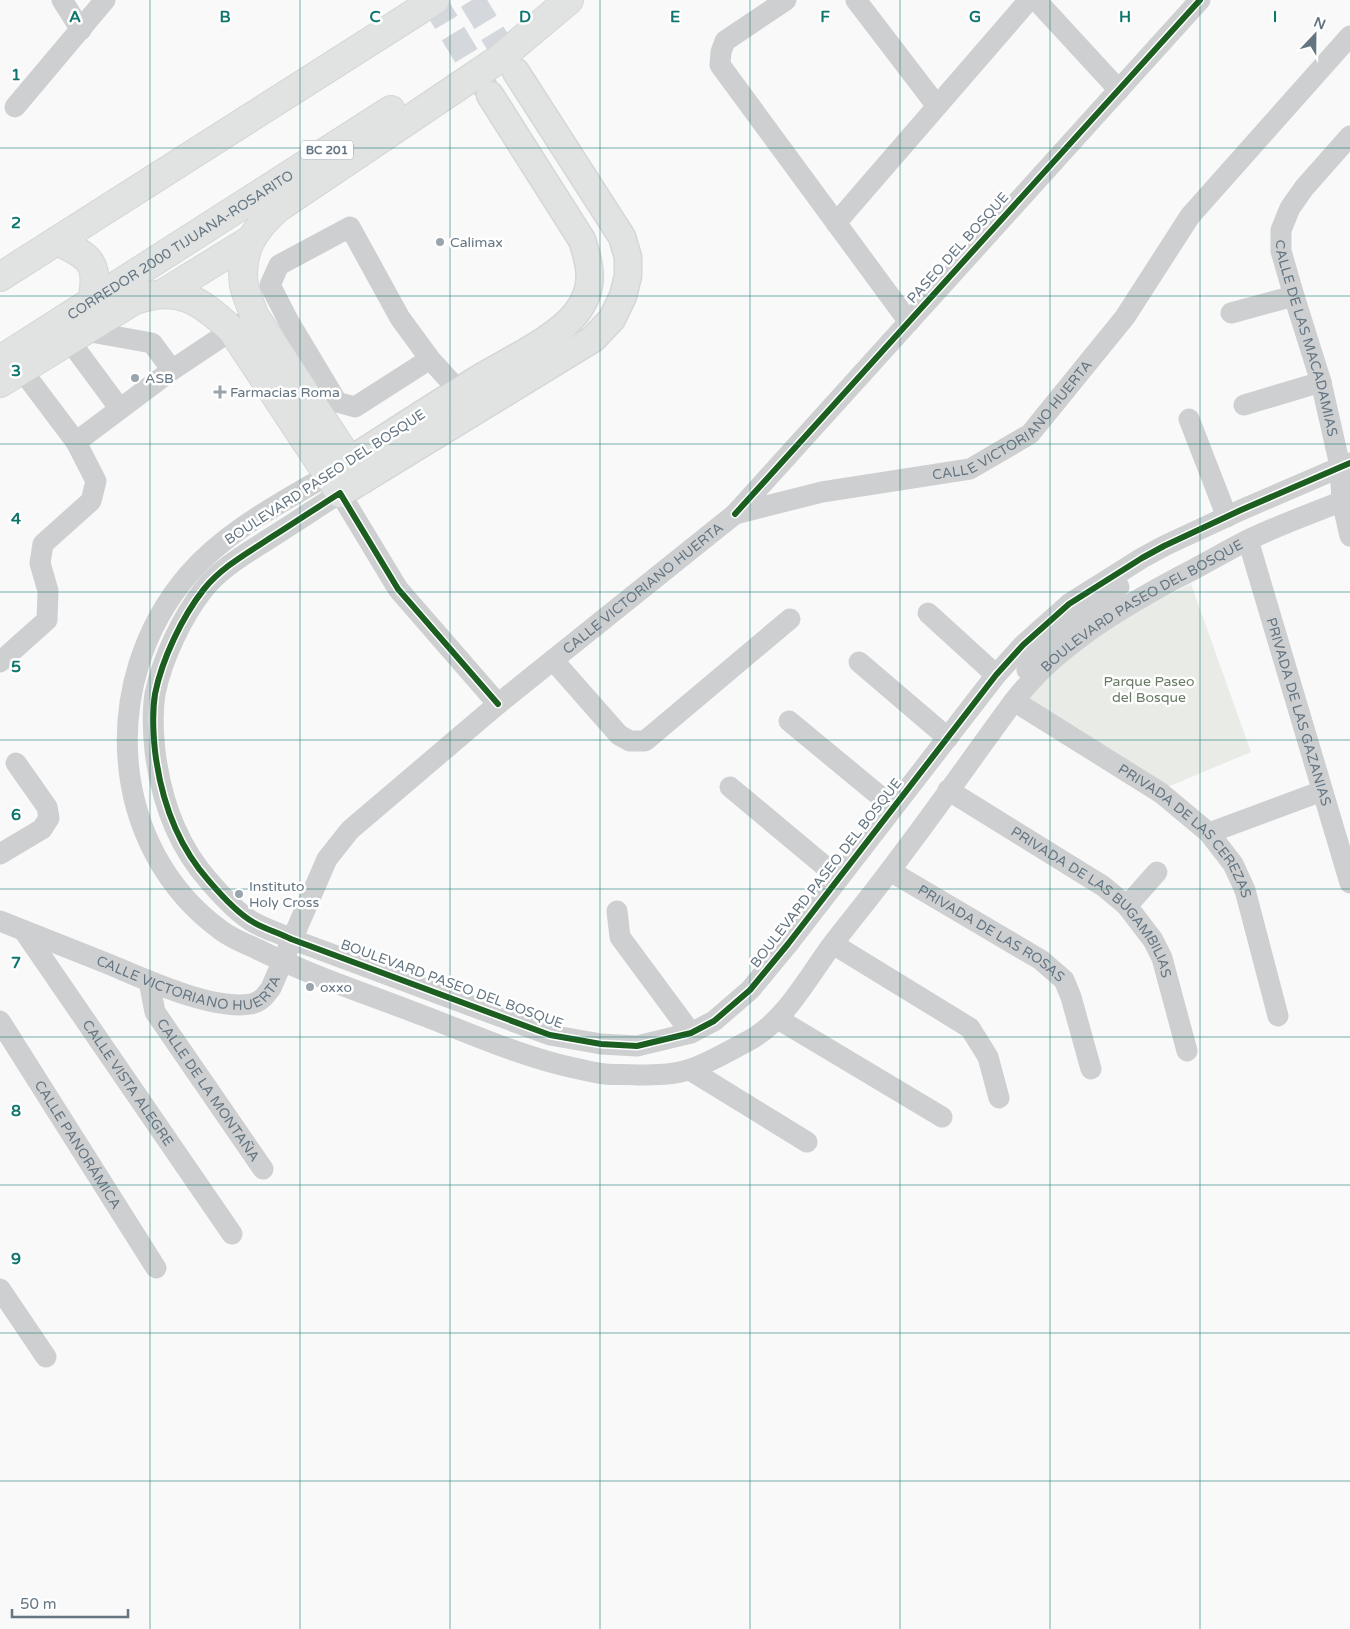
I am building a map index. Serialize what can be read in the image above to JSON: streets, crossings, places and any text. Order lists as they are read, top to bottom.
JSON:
{
  "streets": {
    "highway": ["BC 201", "CORREDOR 2000 TIJUANA-ROSARITO"],
    "main road": ["BOULEVARD PASEO DEL BOSQUE"],
    "street": [
      "PASEO DEL BOSQUE",
      "CALLE DE LAS MACADAMIAS",
      "CALLE VICTORIANO HUERTA",
      "PRIVADA DE LAS GAZANIAS",
      "PRIVADA DE LAS CEREZAS",
      "PRIVADA DE LAS BUGAMBILIAS",
      "PRIVADA DE LAS ROSAS",
      "CALLE VISTA ALEGRE",
      "CALLE DE LA MONTAÑA",
      "CALLE PANORÁMICA"
    ]
  },
  "crossings": [
    ["PASEO DEL BOSQUE", "CALLE VICTORIANO HUERTA"],
    ["CALLE DE LAS MACADAMIAS", "BOULEVARD PASEO DEL BOSQUE"],
    ["CALLE VICTORIANO HUERTA", "BOULEVARD PASEO DEL BOSQUE"],
    ["CALLE VICTORIANO HUERTA", "CALLE VISTA ALEGRE"],
    ["CALLE VICTORIANO HUERTA", "CALLE DE LA MONTAÑA"],
    ["BOULEVARD PASEO DEL BOSQUE", "PRIVADA DE LAS GAZANIAS"],
    ["BOULEVARD PASEO DEL BOSQUE", "PRIVADA DE LAS CEREZAS"],
    ["BOULEVARD PASEO DEL BOSQUE", "PRIVADA DE LAS BUGAMBILIAS"],
    ["BOULEVARD PASEO DEL BOSQUE", "PRIVADA DE LAS ROSAS"]
  ],
  "parks": ["Parque Paseo del Bosque"],
  "places": {
    "other": [
      "Calimax",
      "ASB",
      "Instituto Holy Cross",
      "oxxo"
    ],
    "health": ["Farmacias Roma"]
  },
  "scale_bar": "50 m",
  "north": "top",
  "grid": {
    "columns": [
      "A",
      "B",
      "C",
      "D",
      "E",
      "F",
      "G",
      "H",
      "I"
    ],
    "rows": [
      "1",
      "2",
      "3",
      "4",
      "5",
      "6",
      "7",
      "8",
      "9"
    ]
  }
}
